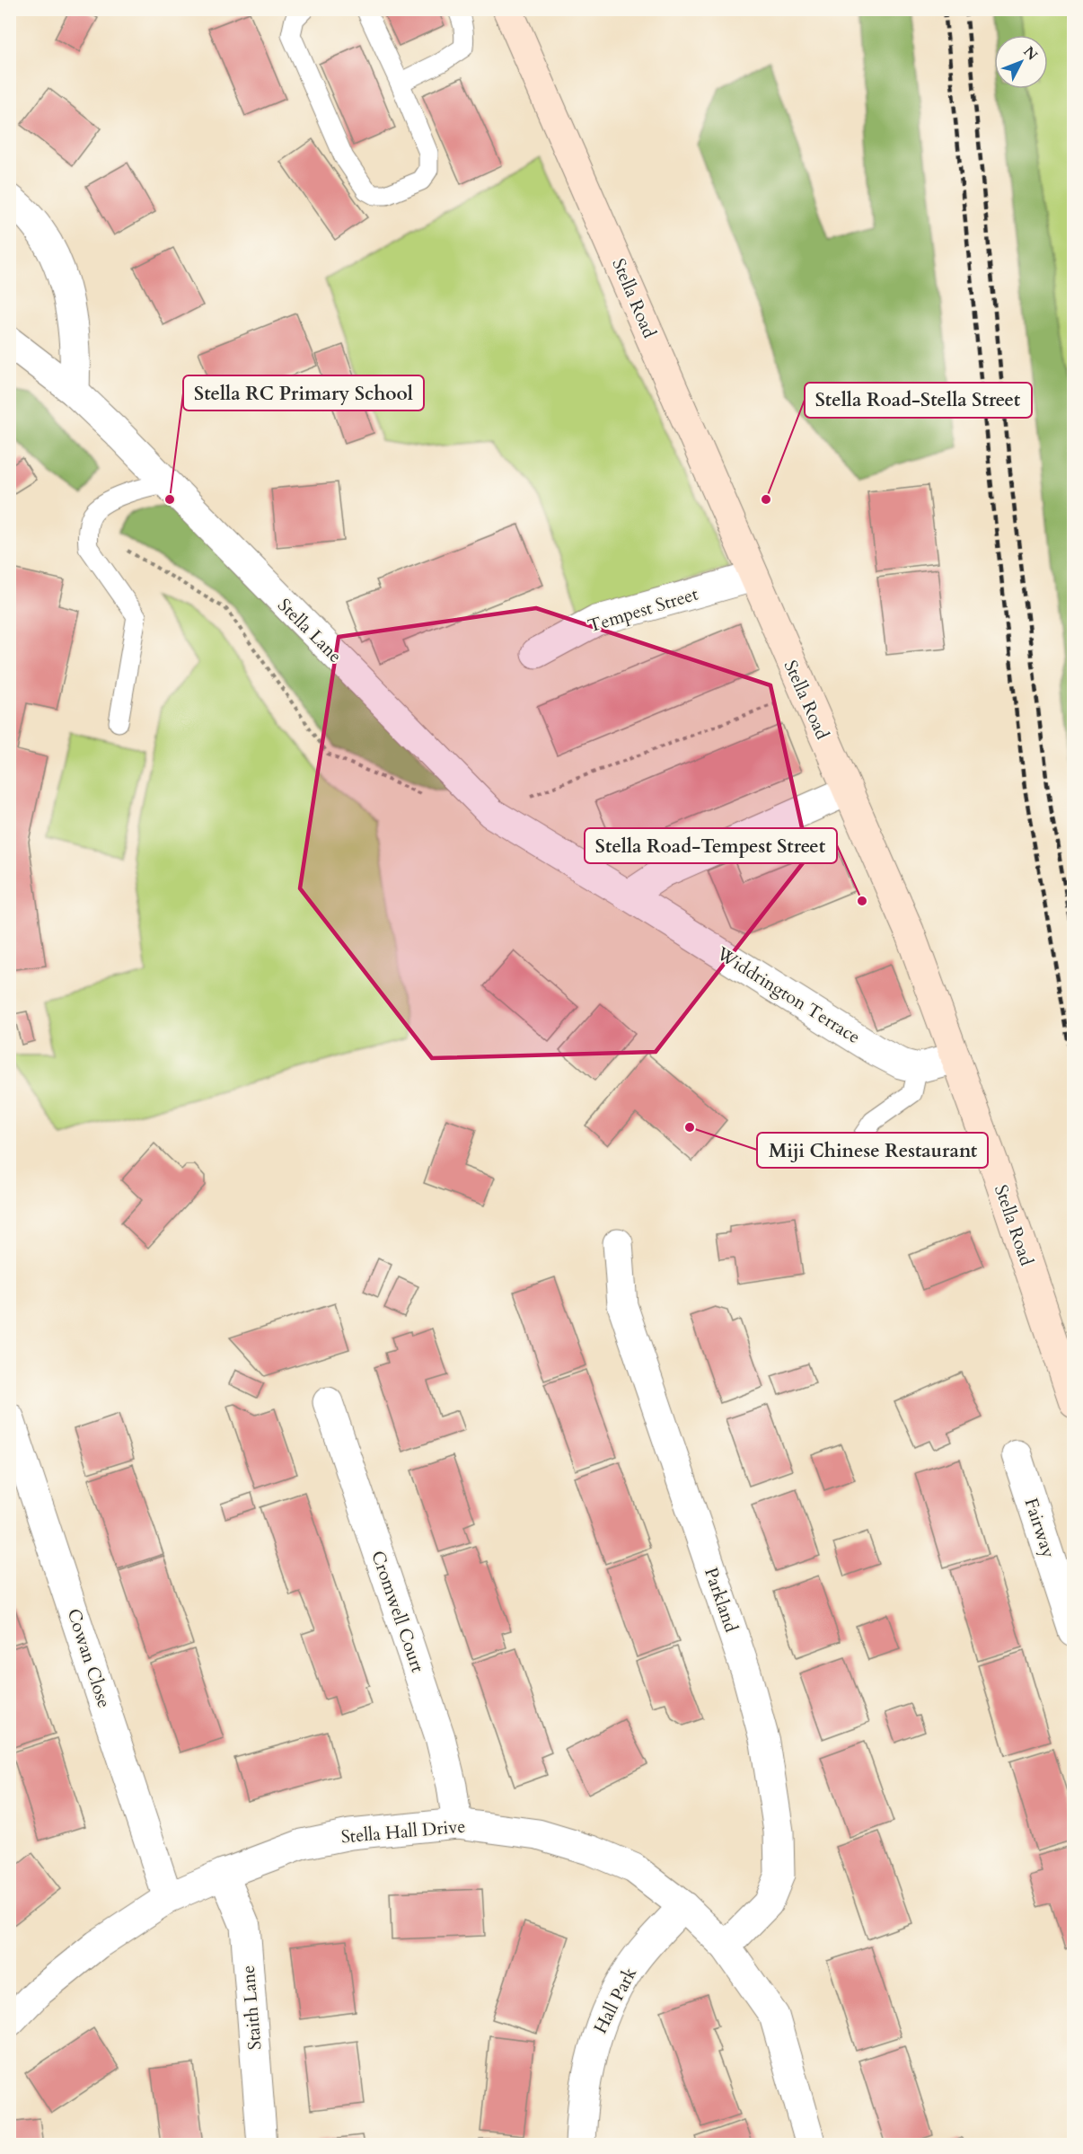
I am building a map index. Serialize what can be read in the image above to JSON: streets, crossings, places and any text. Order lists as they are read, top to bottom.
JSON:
{
  "streets": {
    "main road": ["Stella Road"],
    "street": [
      "Tempest Street",
      "Stella Lane",
      "Widdrington Terrace",
      "Fairway",
      "Parkland",
      "Cromwell Court",
      "Cowan Close",
      "Stella Hall Drive",
      "Hall Park",
      "Staith Lane"
    ]
  },
  "crossings": [
    ["Stella Road", "Tempest Street"],
    ["Stella Lane", "Widdrington Terrace"],
    ["Parkland", "Stella Hall Drive"],
    ["Cromwell Court", "Stella Hall Drive"],
    ["Cowan Close", "Stella Hall Drive"],
    ["Stella Hall Drive", "Hall Park"],
    ["Stella Hall Drive", "Staith Lane"]
  ],
  "places": [
    "Stella RC Primary School",
    "Stella Road-Stella Street",
    "Stella Road-Tempest Street",
    "Miji Chinese Restaurant"
  ],
  "north": "top right"
}
